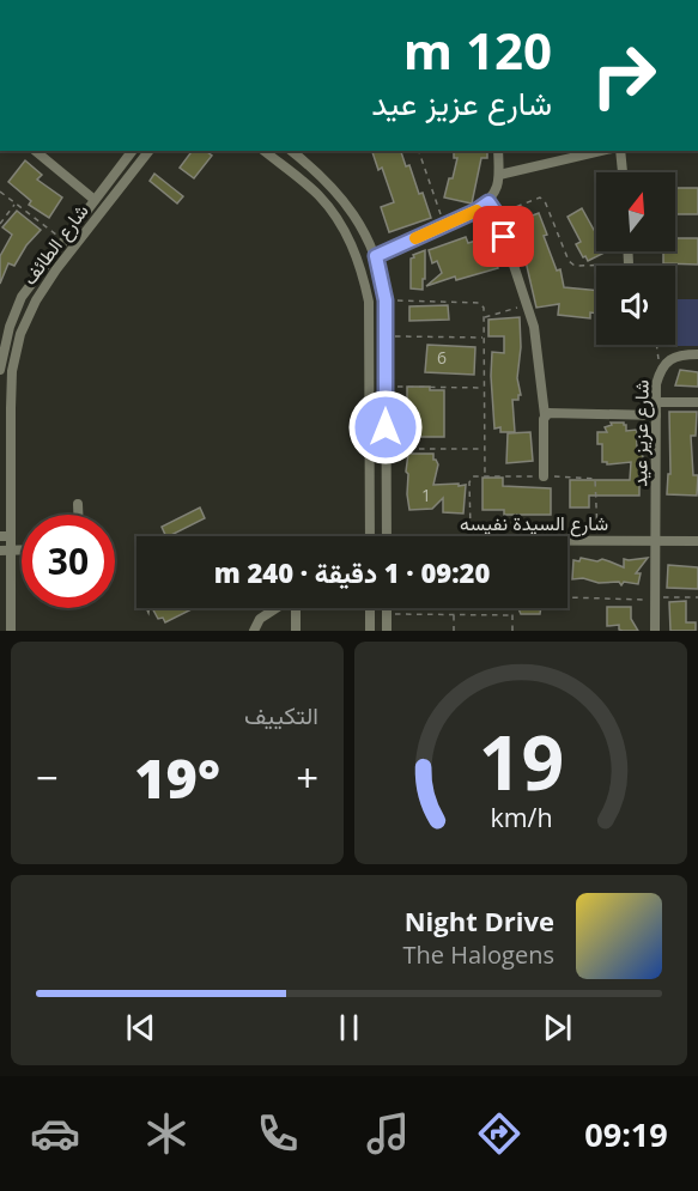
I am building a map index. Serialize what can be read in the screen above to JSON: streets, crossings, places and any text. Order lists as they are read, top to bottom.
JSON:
{
  "streets": {
    "street": ["شارع الطائف", "شارع عزيز عيد", "شارع السيدة نفيسه"]
  },
  "crossings": [
    ["شارع عزيز عيد", "شارع السيدة نفيسه"]
  ],
  "house_numbers": ["6", "1"],
  "north": "top",
  "page": {
    "turn": ["120 m", "شارع عزيز عيد"],
    "limit": "30",
    "trip": "09:20 · 1 دقيقة · 240 m",
    "tile": "التكييف",
    "heat": ["−", "19°", "+"],
    "song": ["Night Drive", "The Halogens"],
    "tabs": "09:19",
    "gauge": ["19", "km/h"]
  }
}
